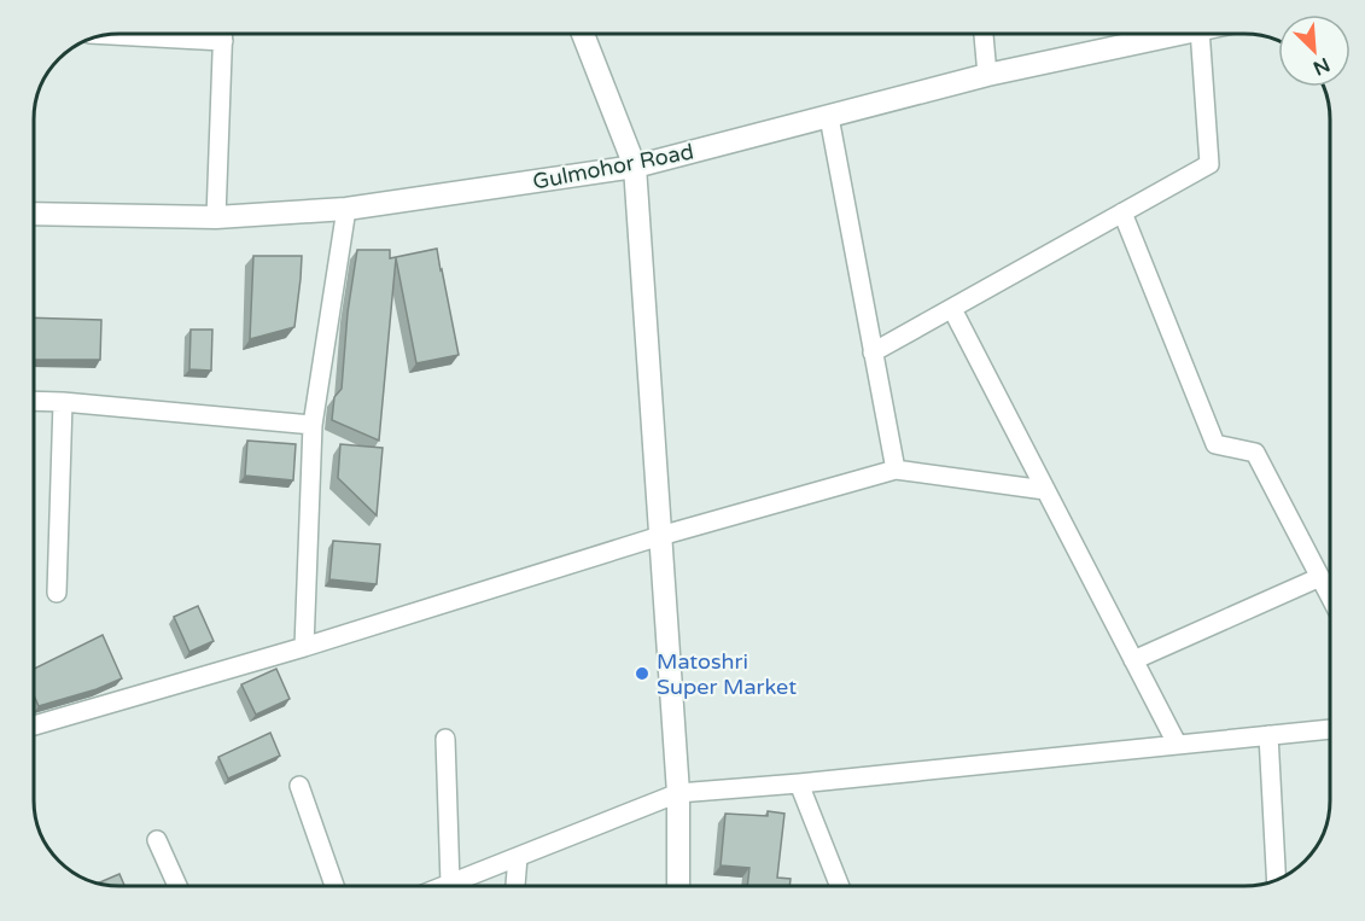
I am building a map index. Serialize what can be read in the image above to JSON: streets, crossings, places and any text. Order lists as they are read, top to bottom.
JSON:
{
  "streets": {
    "street": ["Gulmohor Road"]
  },
  "places": ["Matoshri Super Market"],
  "north": "bottom right"
}
